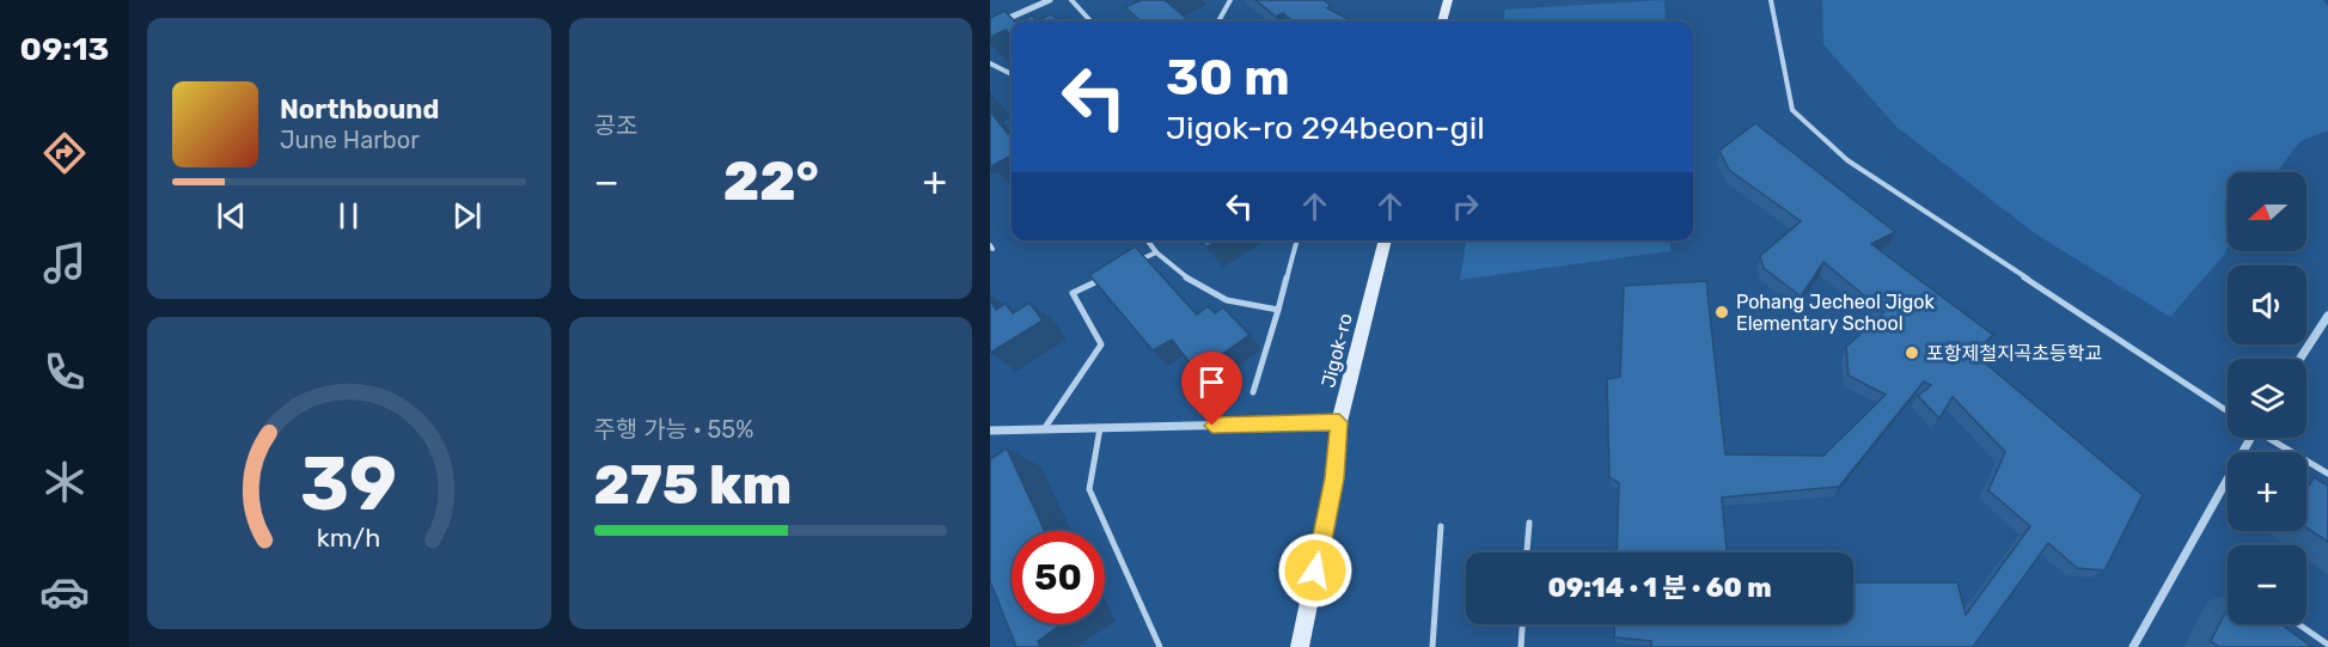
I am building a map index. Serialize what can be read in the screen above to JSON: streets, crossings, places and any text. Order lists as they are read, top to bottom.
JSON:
{
  "streets": {
    "main road": ["Jigok-ro"]
  },
  "places": ["Pohang Jecheol Jigok Elementary School", "포항제철지곡초등학교"],
  "north": "left",
  "page": {
    "tabs": "09:13",
    "tile": [
      "공조",
      ["주행 가능 · 55%", "275 km"]
    ],
    "turn": ["30 m", "Jigok-ro 294beon-gil"],
    "song": ["Northbound", "June Harbor"],
    "heat": ["−", "22°", "+"],
    "map_buttons": ["+", "−"],
    "limit": "50",
    "trip": "09:14 · 1 분 · 60 m",
    "gauge": ["39", "km/h"]
  }
}
